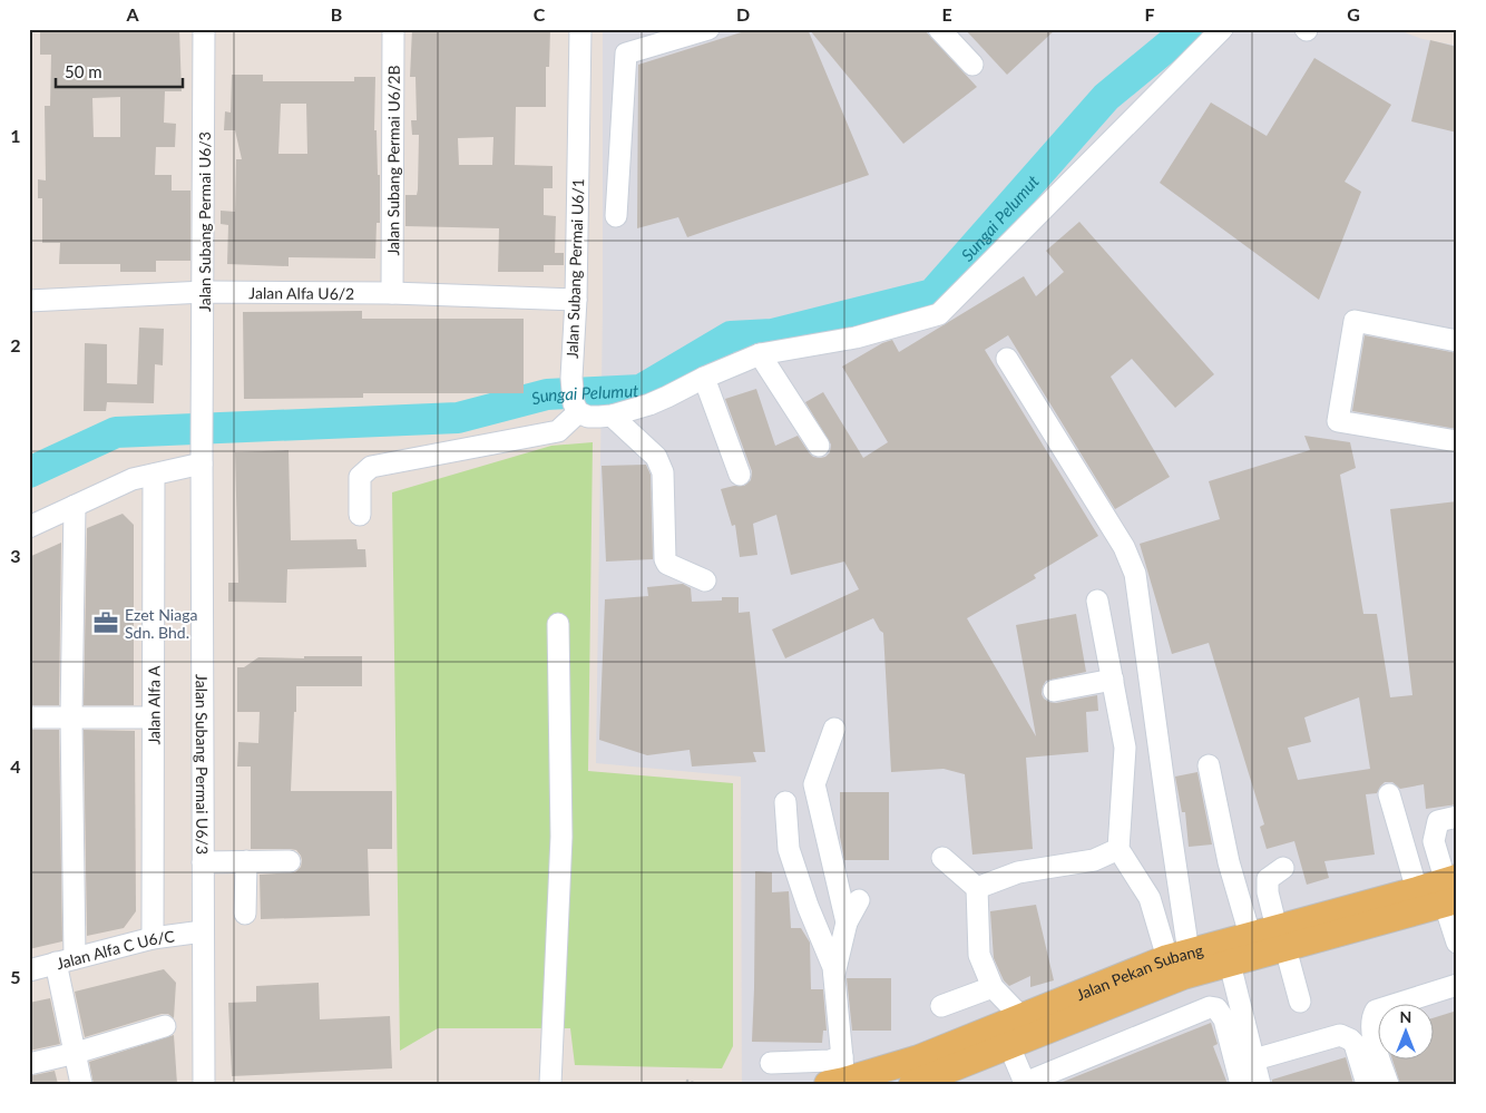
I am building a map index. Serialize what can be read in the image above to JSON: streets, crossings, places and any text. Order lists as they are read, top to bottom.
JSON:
{
  "streets": {
    "main road": ["Jalan Pekan Subang"],
    "street": [
      "Jalan Subang Permai U6/2B",
      "Jalan Subang Permai U6/3",
      "Jalan Subang Permai U6/1",
      "Jalan Alfa U6/2",
      "Jalan Alfa A",
      "Jalan Alfa C U6/C"
    ]
  },
  "crossings": [
    ["Jalan Subang Permai U6/2B", "Jalan Alfa U6/2"],
    ["Jalan Subang Permai U6/3", "Jalan Alfa U6/2"],
    ["Jalan Subang Permai U6/3", "Jalan Alfa C U6/C"],
    ["Jalan Subang Permai U6/1", "Jalan Alfa U6/2"],
    ["Jalan Alfa A", "Jalan Alfa C U6/C"]
  ],
  "water": ["Sungai Pelumut"],
  "places": {
    "office": ["Ezet Niaga Sdn. Bhd."]
  },
  "scale_bar": "50 m",
  "north": "top",
  "grid": {
    "columns": [
      "A",
      "B",
      "C",
      "D",
      "E",
      "F",
      "G"
    ],
    "rows": [
      "1",
      "2",
      "3",
      "4",
      "5"
    ]
  }
}
